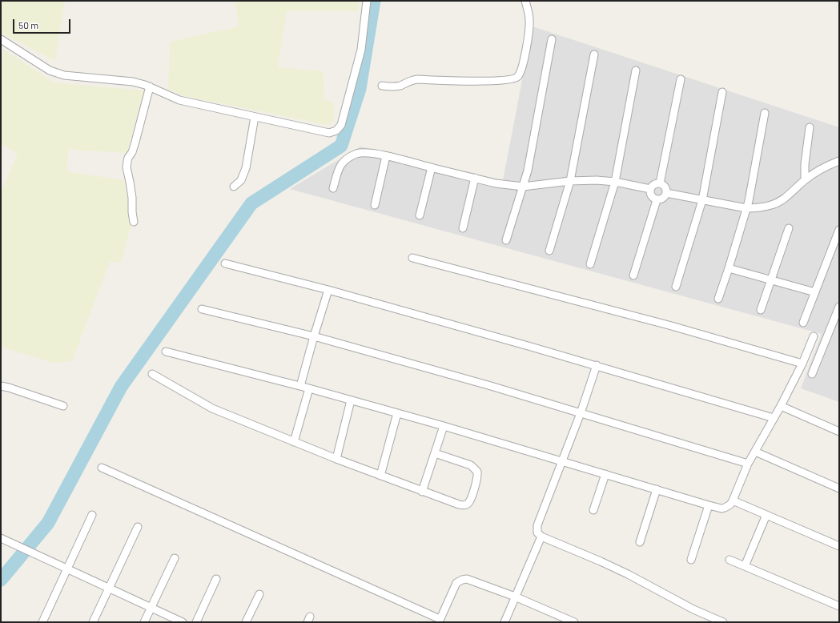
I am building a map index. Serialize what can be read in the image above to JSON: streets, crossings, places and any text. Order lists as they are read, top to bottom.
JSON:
{
  "scale_bar": "50 m"
}
